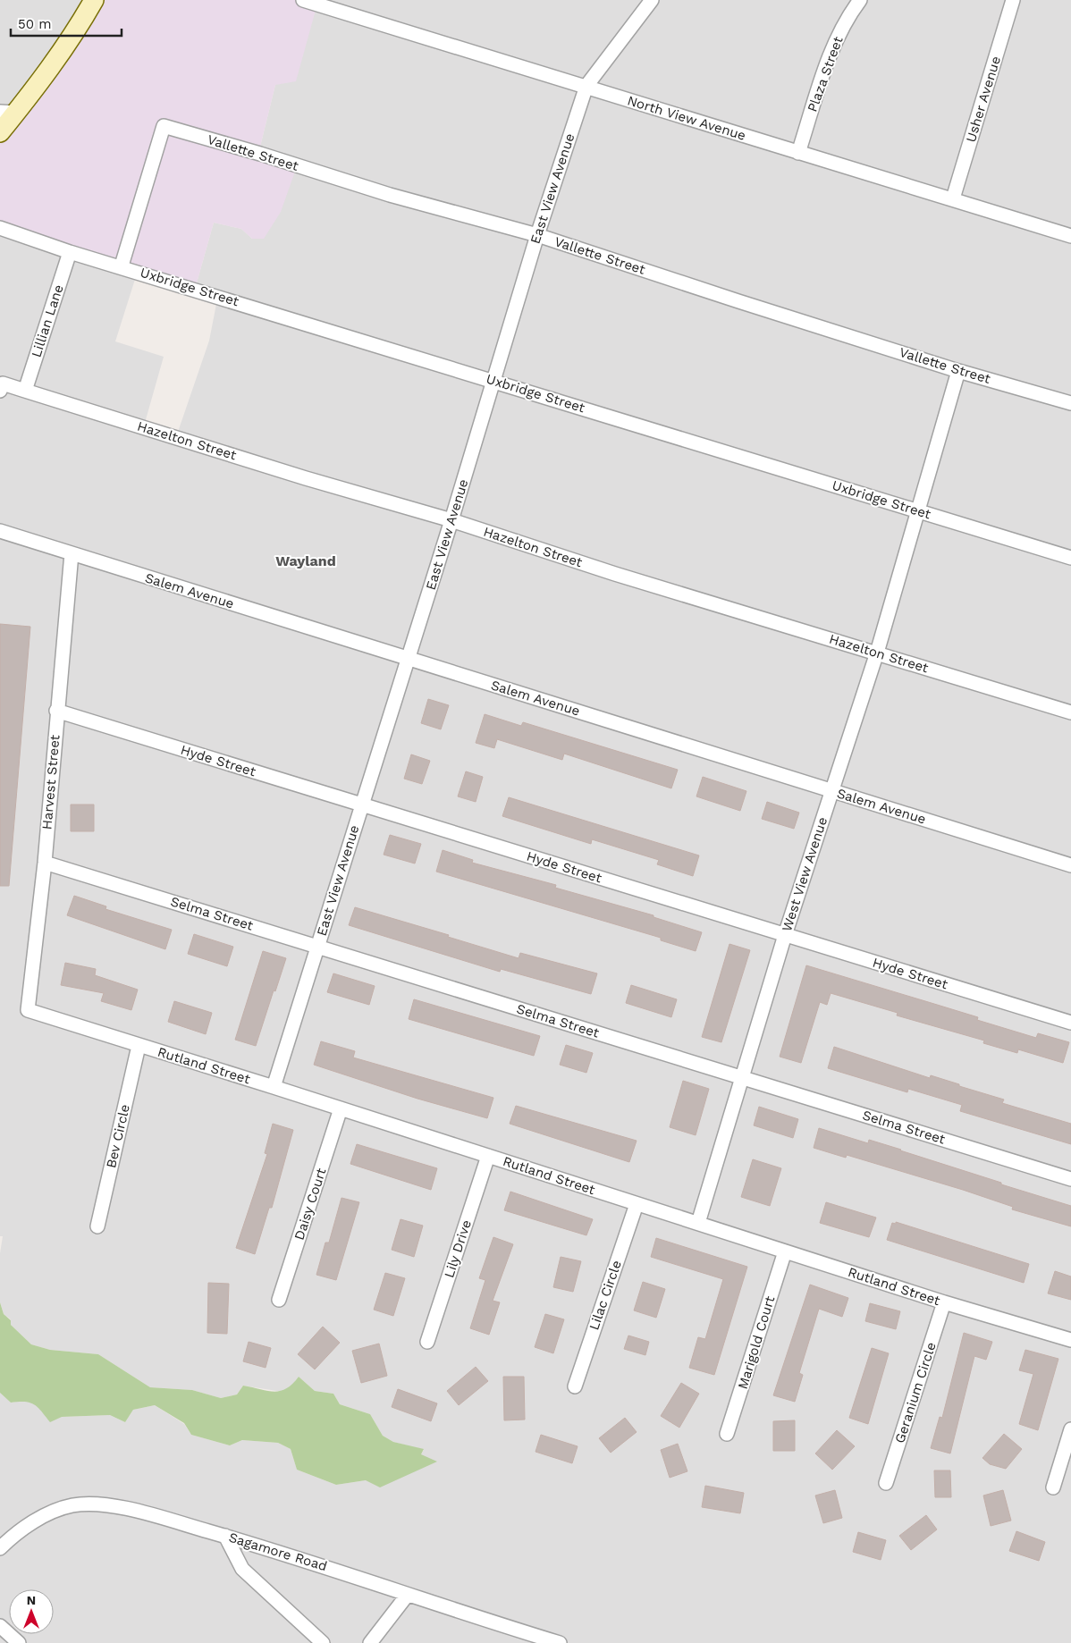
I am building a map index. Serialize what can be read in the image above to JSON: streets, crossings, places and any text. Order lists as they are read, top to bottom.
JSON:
{
  "streets": {
    "street": [
      "Plaza Street",
      "Usher Avenue",
      "North View Avenue",
      "Vallette Street",
      "East View Avenue",
      "Uxbridge Street",
      "Lillian Lane",
      "Hazelton Street",
      "Salem Avenue",
      "Hyde Street",
      "Harvest Street",
      "West View Avenue",
      "Selma Street",
      "Rutland Street",
      "Bev Circle",
      "Daisy Court",
      "Lily Drive",
      "Lilac Circle",
      "Marigold Court",
      "Geranium Circle",
      "Sagamore Road"
    ]
  },
  "crossings": [
    ["Plaza Street", "North View Avenue"],
    ["Usher Avenue", "North View Avenue"],
    ["North View Avenue", "East View Avenue"],
    ["Vallette Street", "East View Avenue"],
    ["Vallette Street", "Uxbridge Street"],
    ["Vallette Street", "West View Avenue"],
    ["East View Avenue", "Uxbridge Street"],
    ["East View Avenue", "Hazelton Street"],
    ["East View Avenue", "Salem Avenue"],
    ["East View Avenue", "Hyde Street"],
    ["East View Avenue", "Selma Street"],
    ["East View Avenue", "Rutland Street"],
    ["Uxbridge Street", "Lillian Lane"],
    ["Uxbridge Street", "West View Avenue"],
    ["Lillian Lane", "Hazelton Street"],
    ["Hazelton Street", "West View Avenue"],
    ["Salem Avenue", "Harvest Street"],
    ["Salem Avenue", "West View Avenue"],
    ["Hyde Street", "Harvest Street"],
    ["Hyde Street", "West View Avenue"],
    ["Harvest Street", "Selma Street"],
    ["Harvest Street", "Rutland Street"],
    ["West View Avenue", "Selma Street"],
    ["West View Avenue", "Rutland Street"],
    ["Rutland Street", "Bev Circle"],
    ["Rutland Street", "Daisy Court"],
    ["Rutland Street", "Lily Drive"],
    ["Rutland Street", "Lilac Circle"],
    ["Rutland Street", "Marigold Court"],
    ["Rutland Street", "Geranium Circle"]
  ],
  "districts": ["Wayland"],
  "scale_bar": "50 m",
  "north": "top"
}
